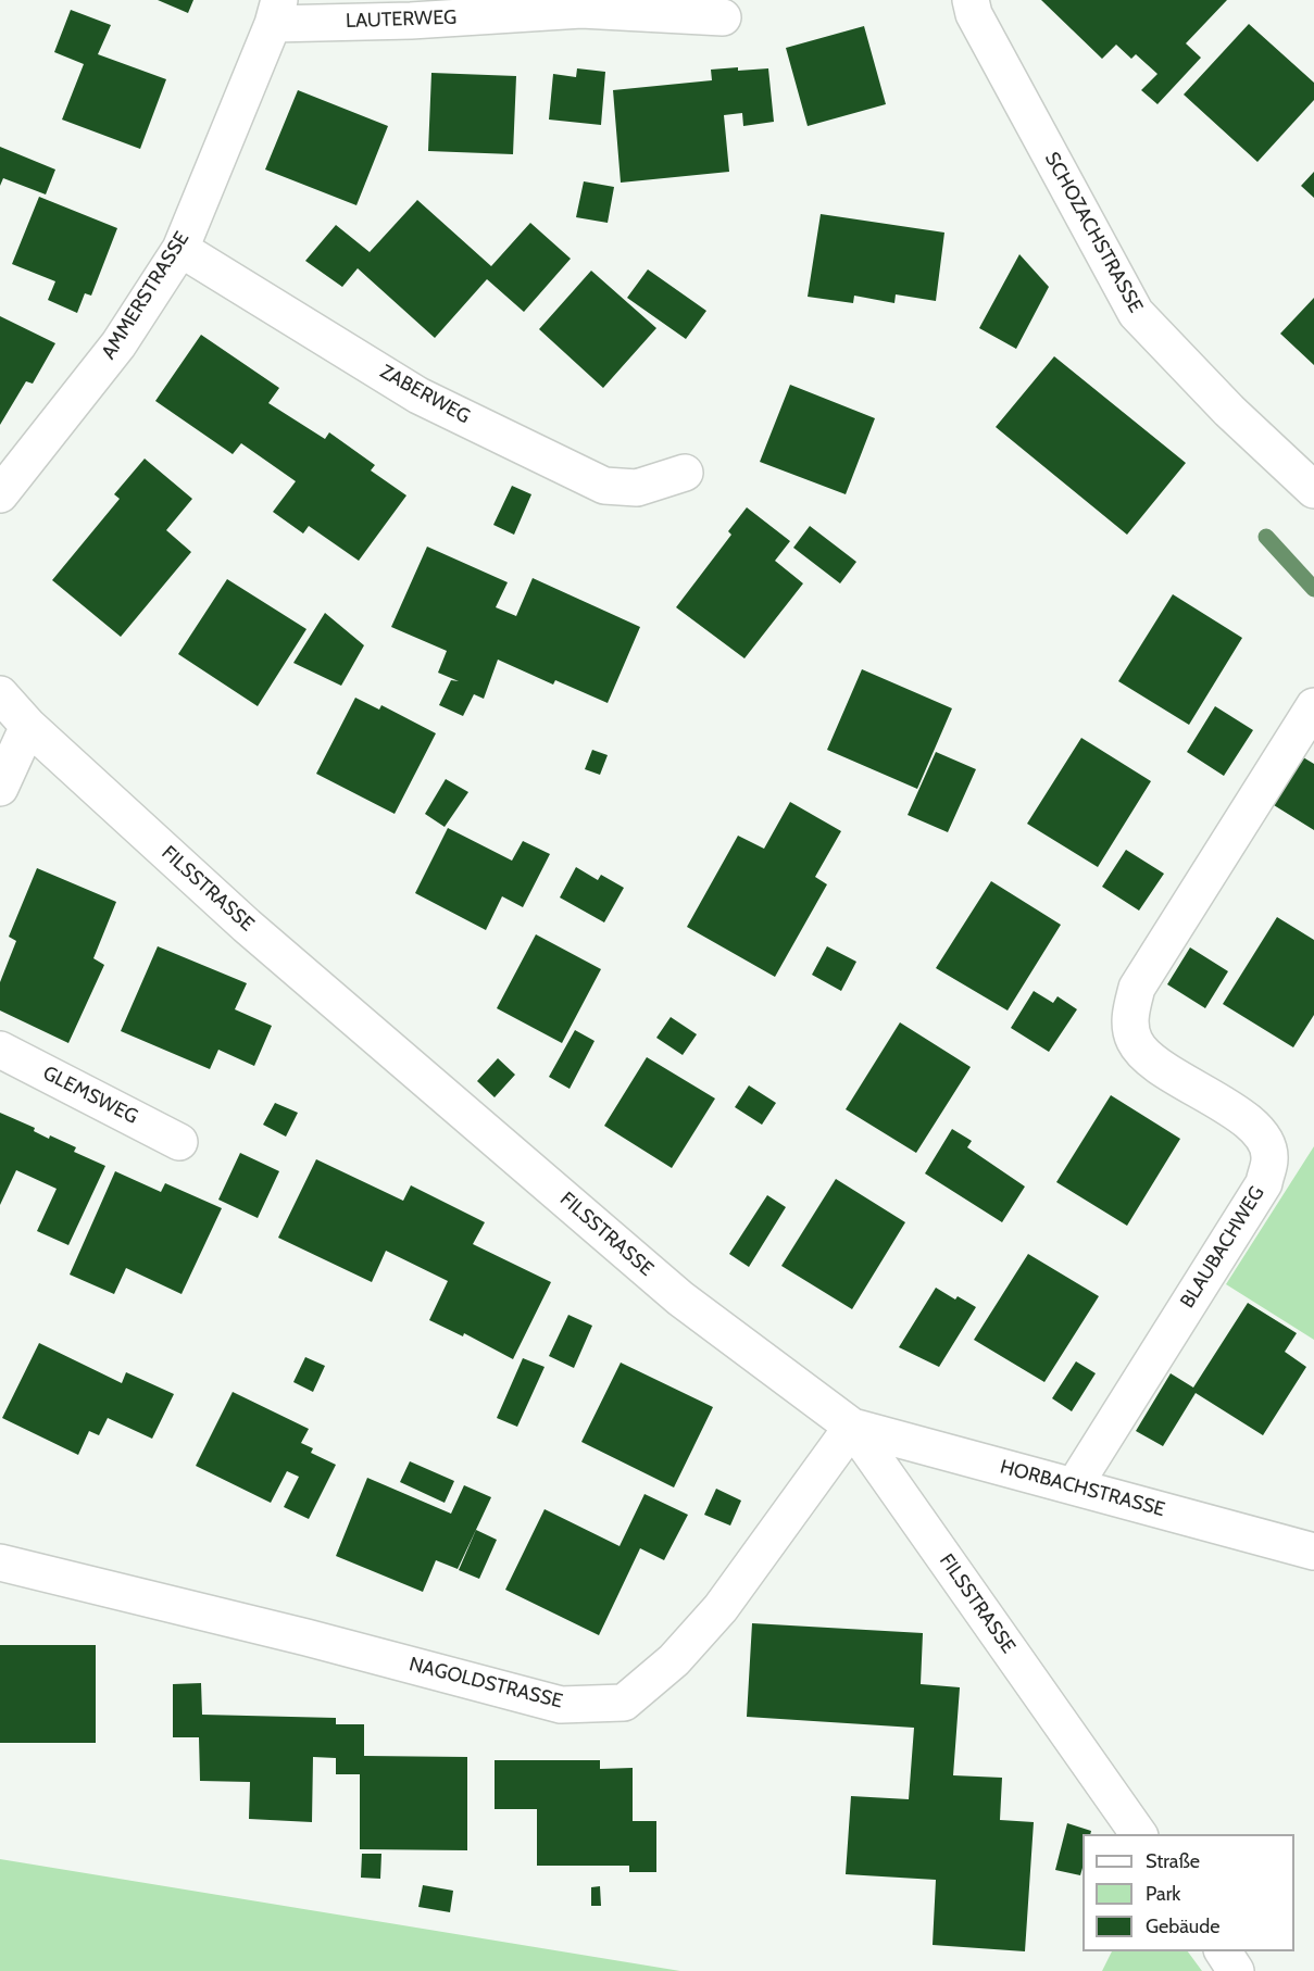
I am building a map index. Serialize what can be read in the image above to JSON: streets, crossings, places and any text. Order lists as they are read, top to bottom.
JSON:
{
  "streets": {
    "street": [
      "LAUTERWEG",
      "SCHOZACHSTRASSE",
      "AMMERSTRASSE",
      "ZABERWEG",
      "FILSSTRASSE",
      "GLEMSWEG",
      "BLAUBACHWEG",
      "HORBACHSTRASSE",
      "NAGOLDSTRASSE"
    ]
  },
  "crossings": [
    ["LAUTERWEG", "AMMERSTRASSE"],
    ["AMMERSTRASSE", "ZABERWEG"],
    ["FILSSTRASSE", "HORBACHSTRASSE"],
    ["FILSSTRASSE", "NAGOLDSTRASSE"],
    ["BLAUBACHWEG", "HORBACHSTRASSE"],
    ["HORBACHSTRASSE", "NAGOLDSTRASSE"]
  ],
  "legend": ["Straße", "Park", "Gebäude"]
}
